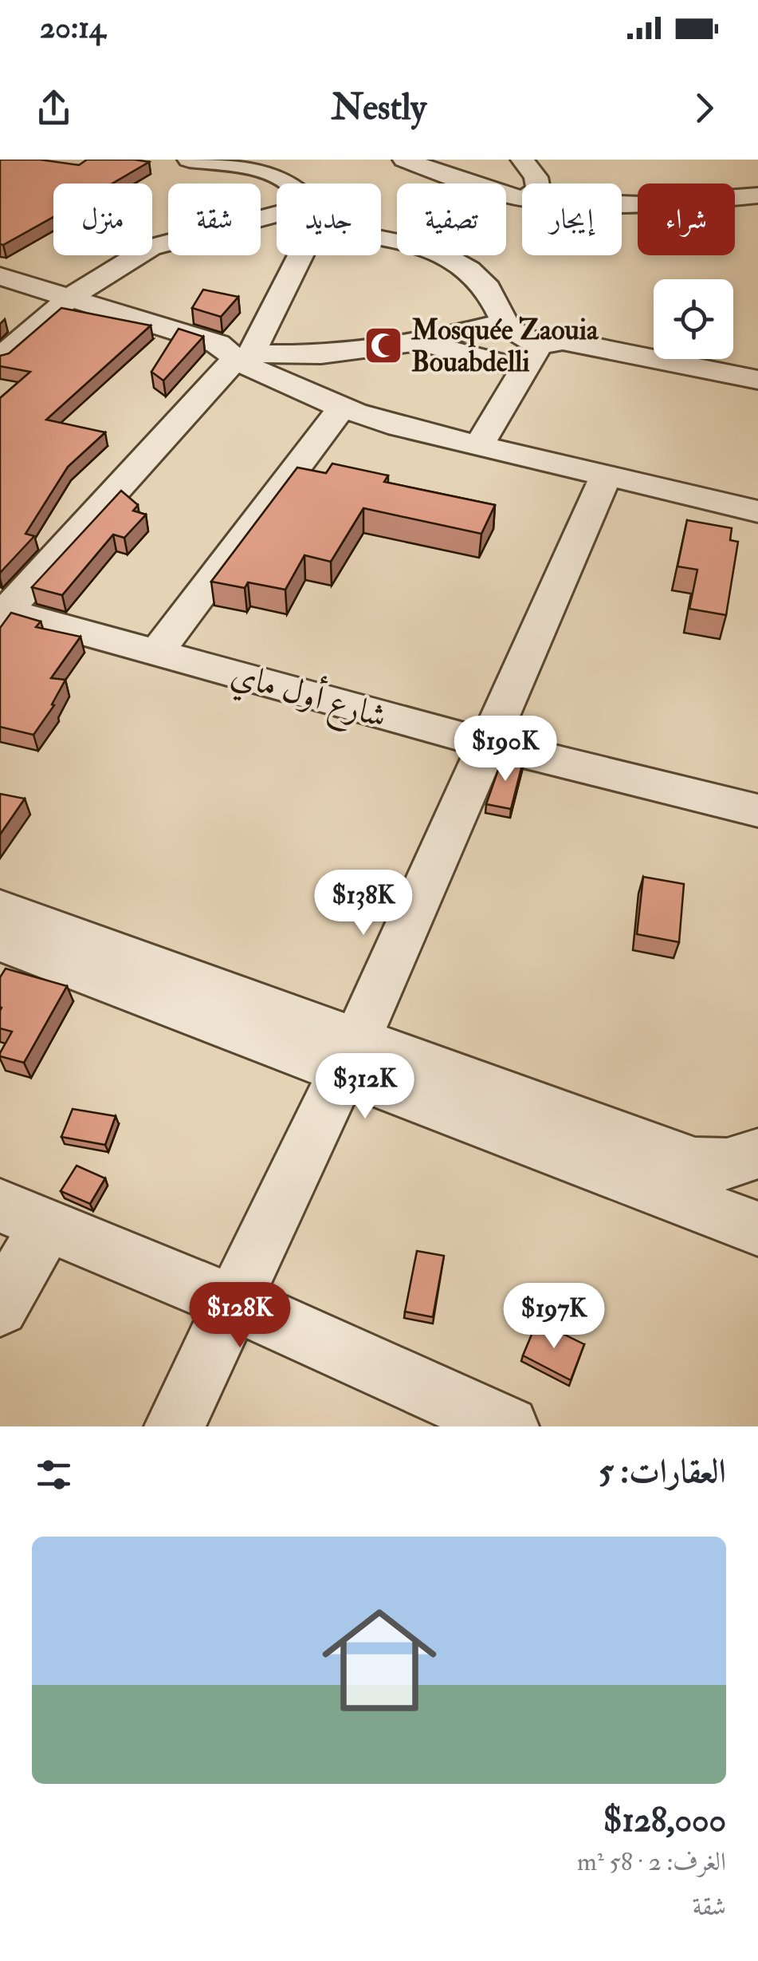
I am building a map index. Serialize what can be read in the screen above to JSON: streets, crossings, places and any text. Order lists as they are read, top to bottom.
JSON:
{
  "streets": {
    "street": ["شارع أول ماي"]
  },
  "places": {
    "mosque": ["Mosquée Zaouia Bouabdelli"]
  },
  "page": {
    "status": "20:14",
    "header": "Nestly",
    "chip": [
      "شراء",
      "إيجار",
      "تصفية",
      "جديد",
      "شقة",
      "منزل"
    ],
    "price": [
      "$190K",
      "$138K",
      "$312K",
      "$128K",
      "$197K"
    ],
    "heading": "العقارات: 5",
    "list": [
      {
        "name": "$128,000",
        "note": "الغرف: 2 · 58 m² · شقة"
      }
    ]
  }
}
